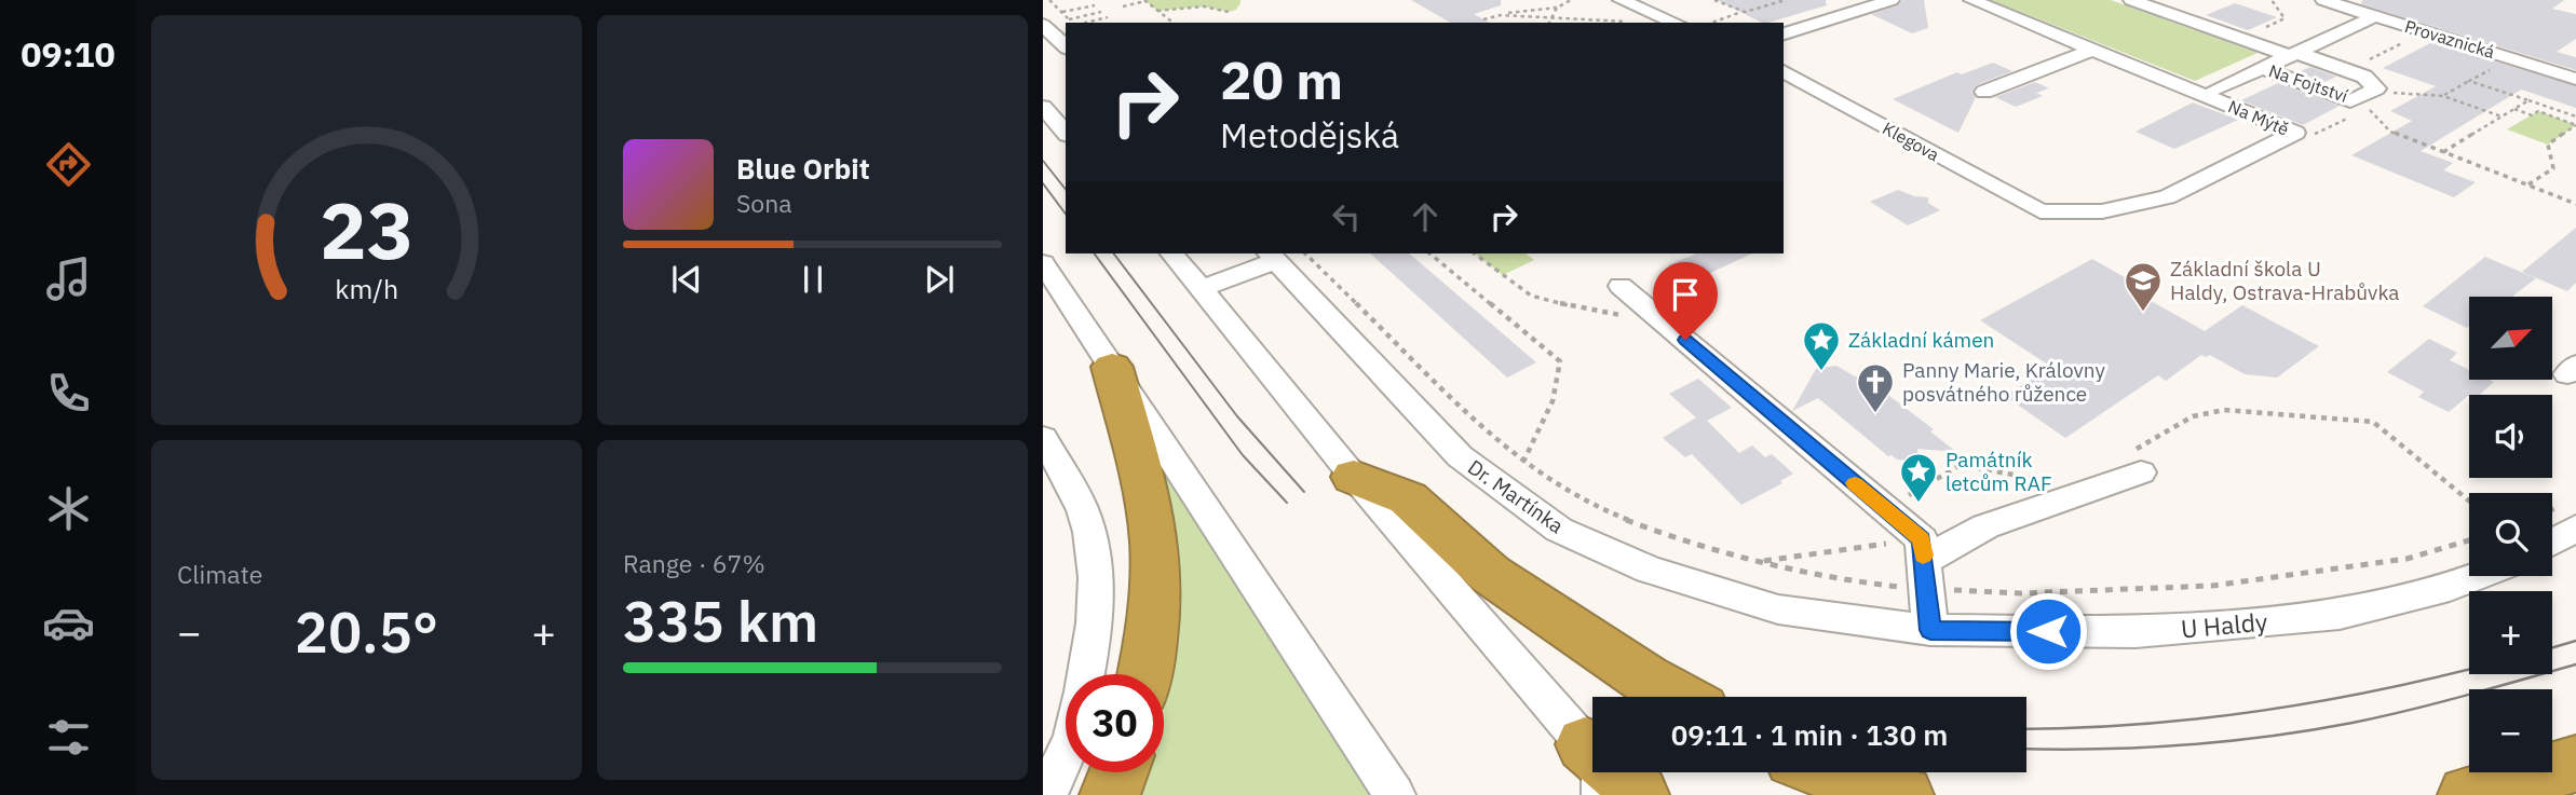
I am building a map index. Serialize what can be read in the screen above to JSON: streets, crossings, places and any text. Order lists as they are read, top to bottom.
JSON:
{
  "streets": {
    "street": [
      "Provaznická",
      "Na Fojtství",
      "Na Mýtě",
      "Klegova",
      "Dr. Martínka",
      "U Haldy"
    ]
  },
  "crossings": [
    ["Na Mýtě", "Klegova"],
    ["Dr. Martínka", "U Haldy"]
  ],
  "places": {
    "school or university": ["Základní škola U Haldy, Ostrava-Hrabůvka"],
    "place": ["Základní kámen", "Památník letcům RAF"],
    "church": ["Panny Marie, Královny posvátného růžence"]
  },
  "north": "top right",
  "page": {
    "tabs": "09:10",
    "turn": ["20 m", "Metodějská"],
    "song": ["Blue Orbit", "Sona"],
    "map_buttons": ["+", "−"],
    "tile": [
      "Climate",
      ["Range · 67%", "335 km"]
    ],
    "heat": ["−", "20.5°", "+"],
    "limit": "30",
    "trip": "09:11 · 1 min · 130 m",
    "gauge": ["23", "km/h"]
  }
}
